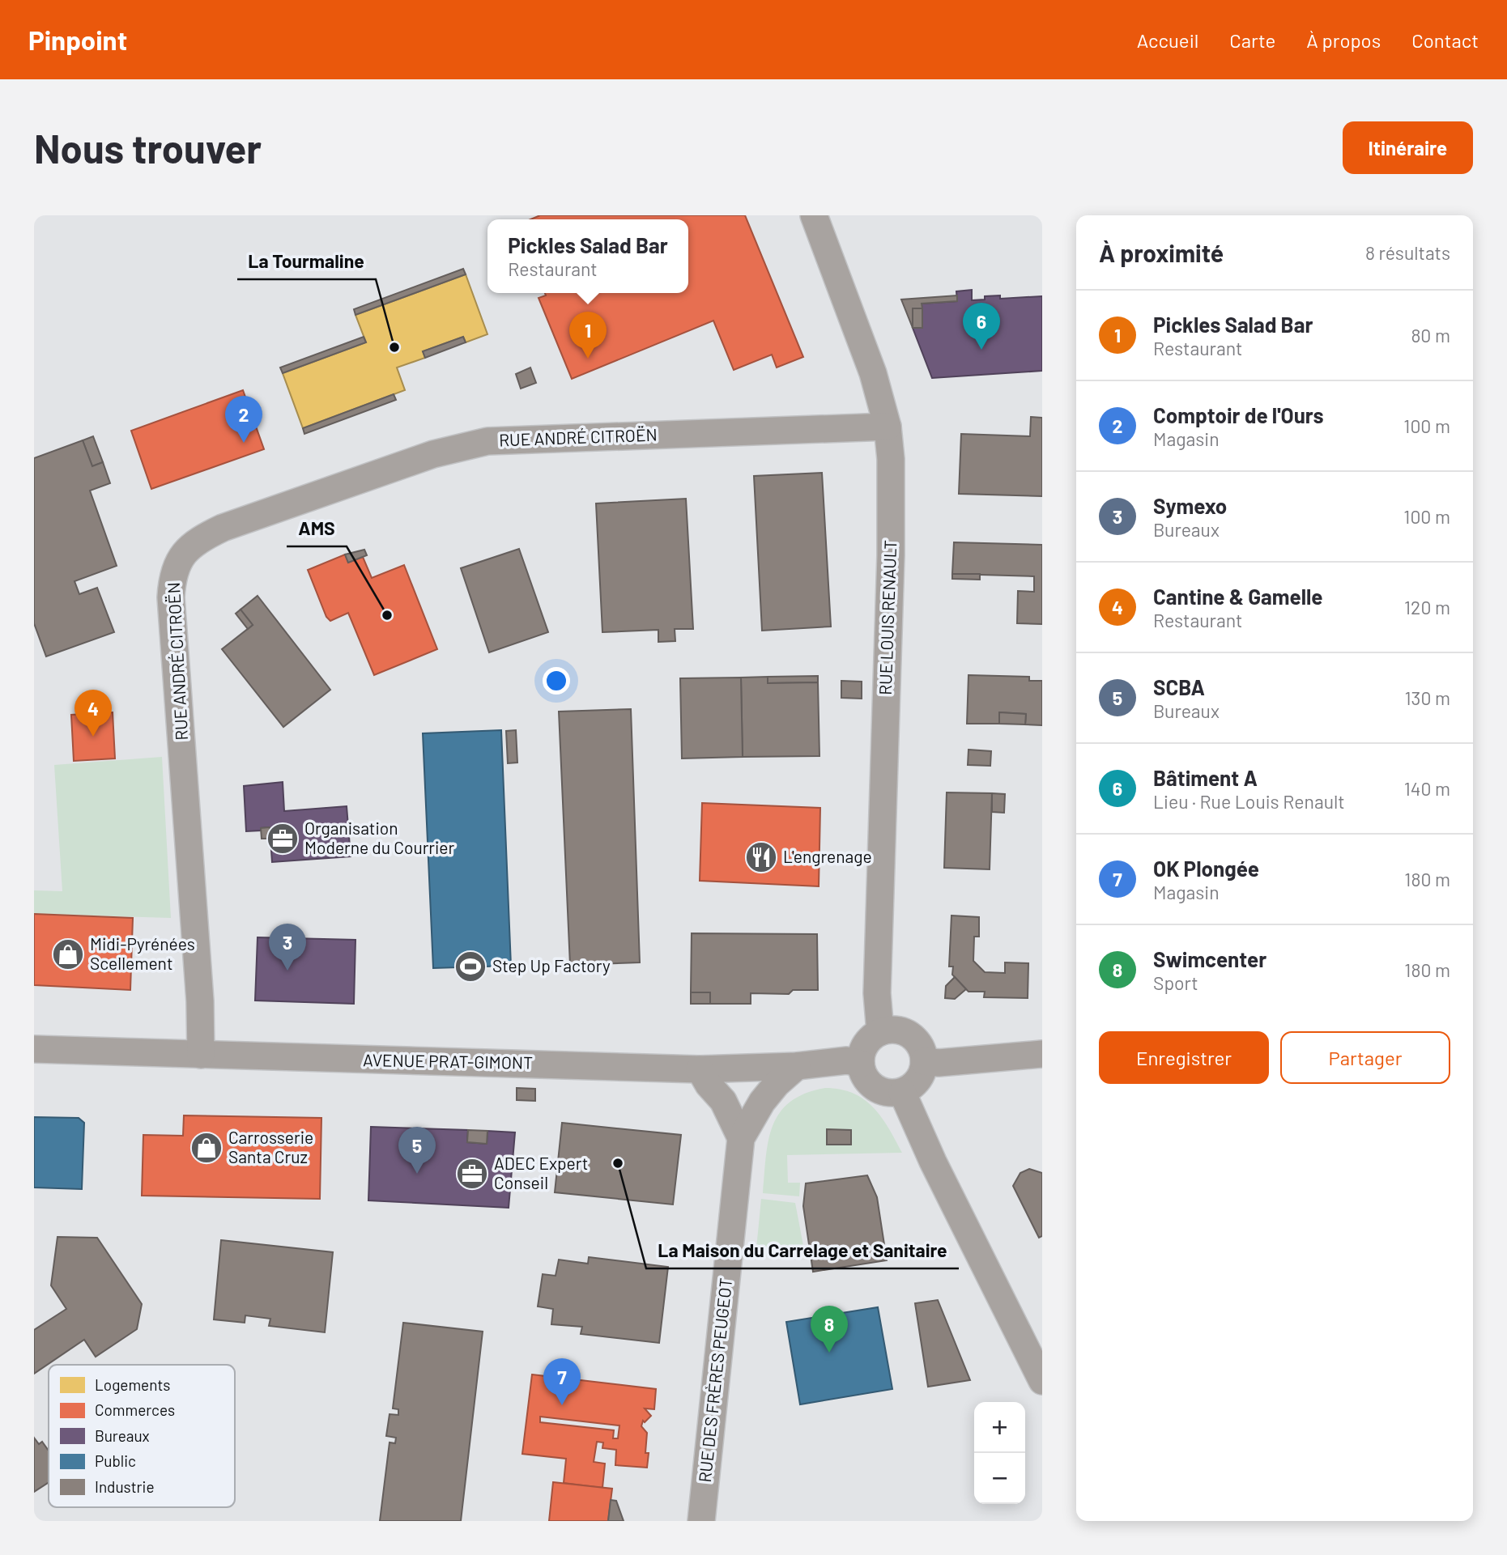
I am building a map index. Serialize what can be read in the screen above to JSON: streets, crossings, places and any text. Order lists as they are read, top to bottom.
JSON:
{
  "streets": {
    "street": [
      "RUE ANDRÉ CITROËN",
      "RUE LOUIS RENAULT",
      "AVENUE PRAT-GIMONT",
      "RUE DES FRÈRES PEUGEOT"
    ]
  },
  "crossings": [
    ["RUE ANDRÉ CITROËN", "RUE LOUIS RENAULT"],
    ["RUE ANDRÉ CITROËN", "AVENUE PRAT-GIMONT"],
    ["RUE LOUIS RENAULT", "AVENUE PRAT-GIMONT"],
    ["AVENUE PRAT-GIMONT", "RUE DES FRÈRES PEUGEOT"]
  ],
  "places": {
    "other": ["La Tourmaline", "AMS", "La Maison du Carrelage et Sanitaire"],
    "office": ["Organisation Moderne du Courrier", "ADEC Expert Conseil"],
    "restaurant": ["L'engrenage"],
    "shop": ["Midi-Pyrénées Scellement", "Carrosserie Santa Cruz"],
    "sports": ["Step Up Factory"]
  },
  "legend": [
    "Logements",
    "Commerces",
    "Bureaux",
    "Public",
    "Industrie"
  ],
  "page": {
    "header": "Pinpoint",
    "nav": [
      "Accueil",
      "Carte",
      "À propos",
      "Contact"
    ],
    "buttons": [
      "Itinéraire",
      ["Enregistrer", "Partager"]
    ],
    "title": "Nous trouver",
    "heading": ["À proximité", "8 résultats"],
    "popup": ["Pickles Salad Bar", "Restaurant"],
    "list": [
      {
        "mark": "1",
        "name": "Pickles Salad Bar",
        "note": "Restaurant",
        "value": "80 m"
      },
      {
        "mark": "2",
        "name": "Comptoir de l'Ours",
        "note": "Magasin",
        "value": "100 m"
      },
      {
        "mark": "3",
        "name": "Symexo",
        "note": "Bureaux",
        "value": "100 m"
      },
      {
        "mark": "4",
        "name": "Cantine & Gamelle",
        "note": "Restaurant",
        "value": "120 m"
      },
      {
        "mark": "5",
        "name": "SCBA",
        "note": "Bureaux",
        "value": "130 m"
      },
      {
        "mark": "6",
        "name": "Bâtiment A",
        "note": "Lieu · Rue Louis Renault",
        "value": "140 m"
      },
      {
        "mark": "7",
        "name": "OK Plongée",
        "note": "Magasin",
        "value": "180 m"
      },
      {
        "mark": "8",
        "name": "Swimcenter",
        "note": "Sport",
        "value": "180 m"
      }
    ],
    "pins": [
      "6",
      "1",
      "2",
      "4",
      "3",
      "5",
      "8",
      "7"
    ],
    "map_buttons": ["+", "−"]
  }
}
